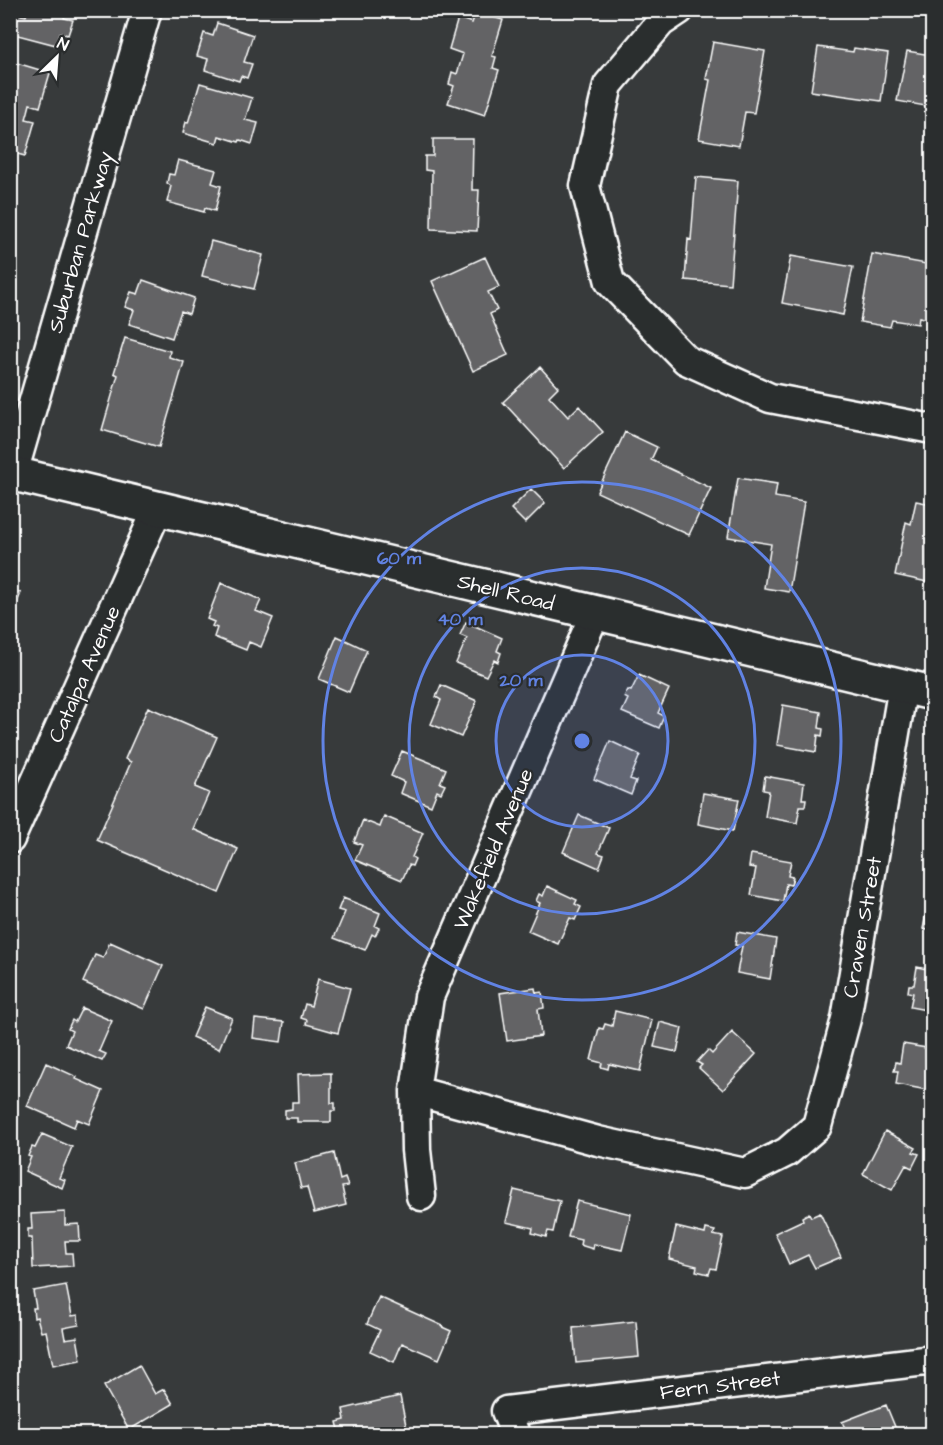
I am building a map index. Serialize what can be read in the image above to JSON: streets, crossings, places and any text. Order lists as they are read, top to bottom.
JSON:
{
  "streets": {
    "street": [
      "Suburban Parkway",
      "Shell Road",
      "Catalpa Avenue",
      "Wakefield Avenue",
      "Craven Street",
      "Fern Street"
    ]
  },
  "crossings": [
    ["Suburban Parkway", "Shell Road"],
    ["Shell Road", "Catalpa Avenue"],
    ["Shell Road", "Wakefield Avenue"],
    ["Shell Road", "Craven Street"],
    ["Wakefield Avenue", "Craven Street"]
  ],
  "north": "top right",
  "rings": ["60 m", "40 m", "20 m"]
}
